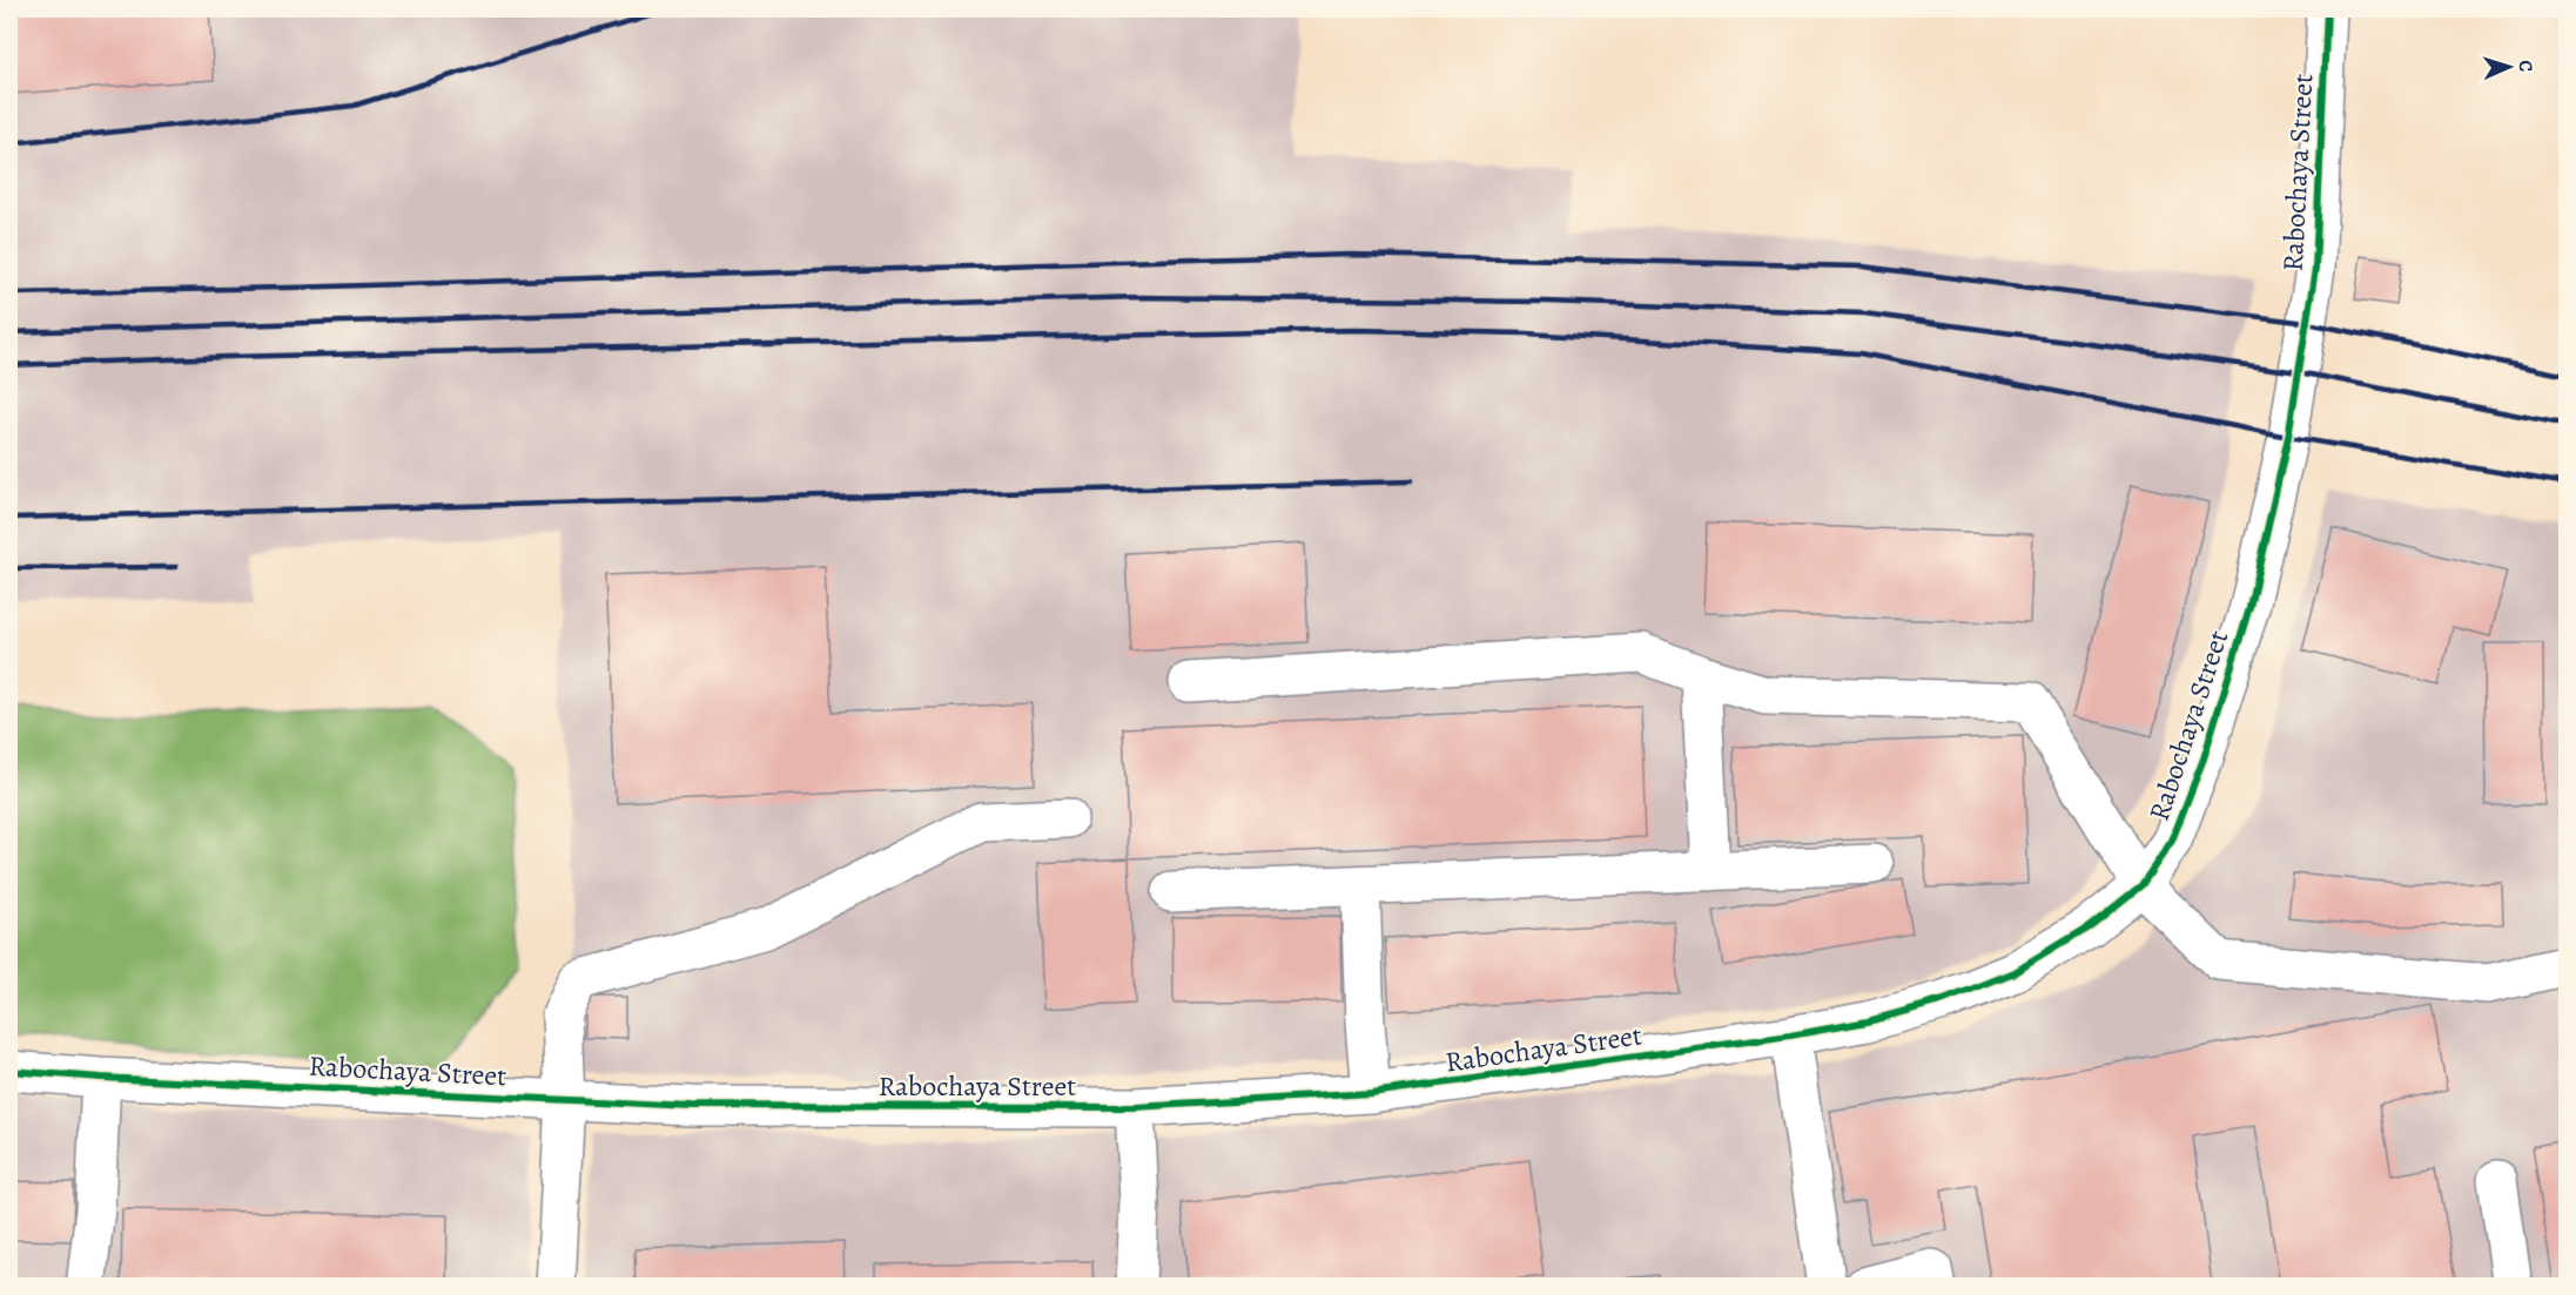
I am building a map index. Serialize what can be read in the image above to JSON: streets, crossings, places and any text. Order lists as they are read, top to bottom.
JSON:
{
  "streets": {
    "street": ["Rabochaya Street"]
  },
  "north": "right"
}
